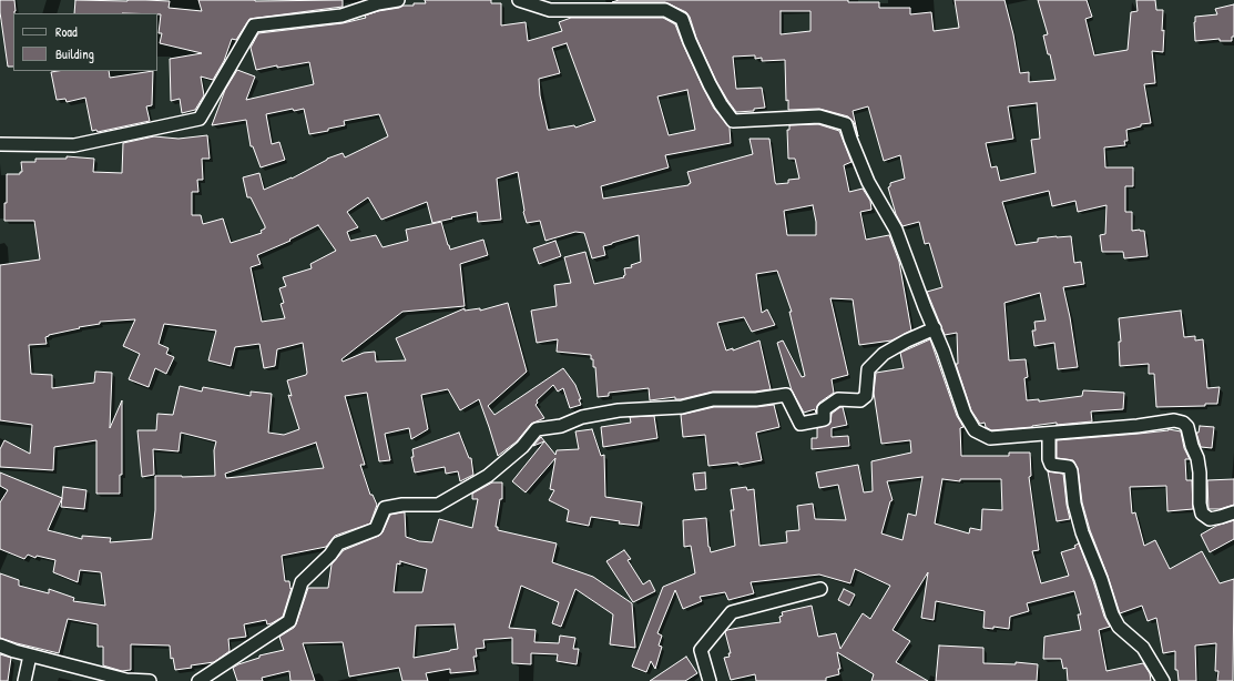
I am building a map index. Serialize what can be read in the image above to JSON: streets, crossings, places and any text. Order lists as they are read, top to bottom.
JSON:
{
  "legend": ["Road", "Building"]
}
